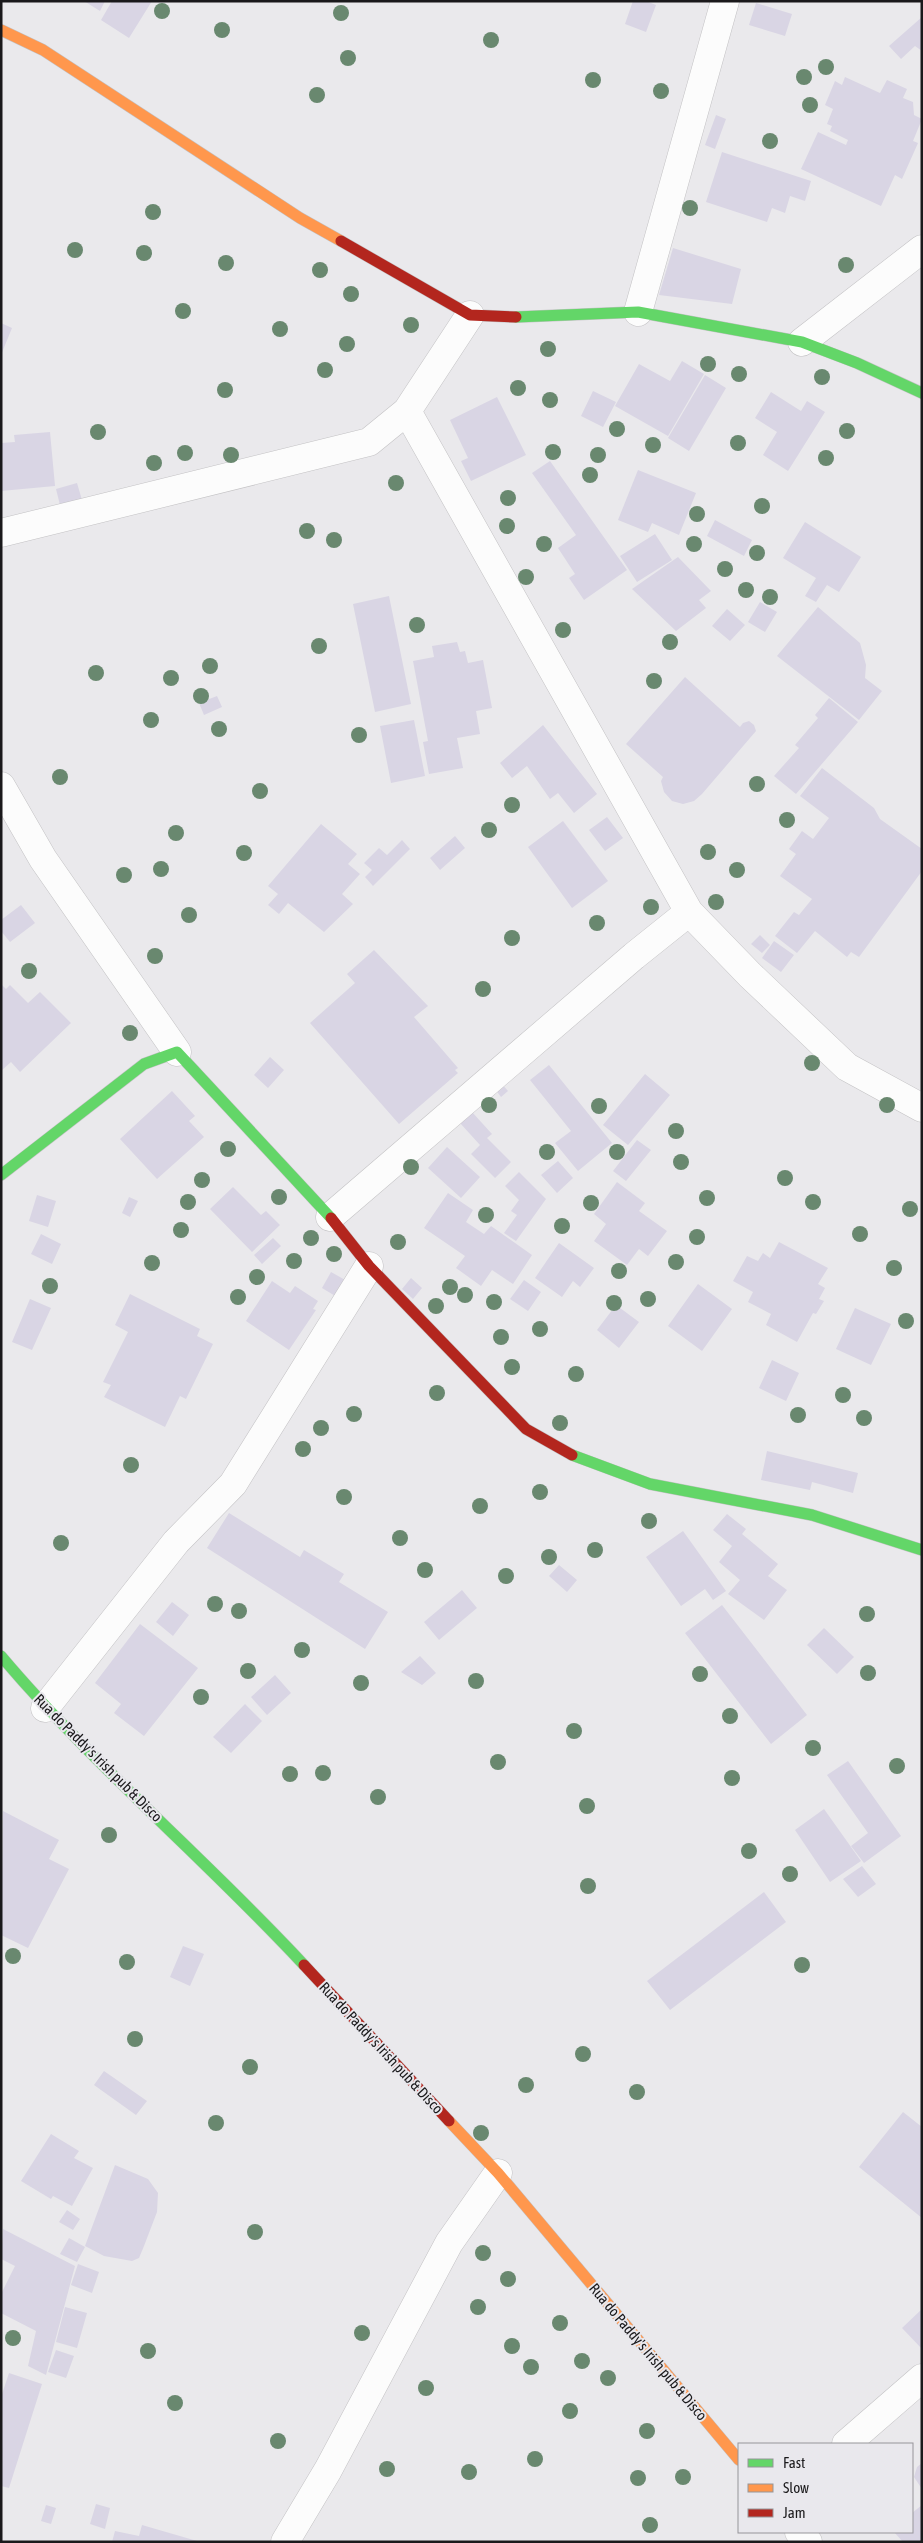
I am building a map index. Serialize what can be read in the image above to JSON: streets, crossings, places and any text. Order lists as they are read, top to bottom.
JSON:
{
  "streets": {
    "street": ["Rua do Paddy's Irish pub & Disco"]
  },
  "legend": ["Fast", "Slow", "Jam"]
}
